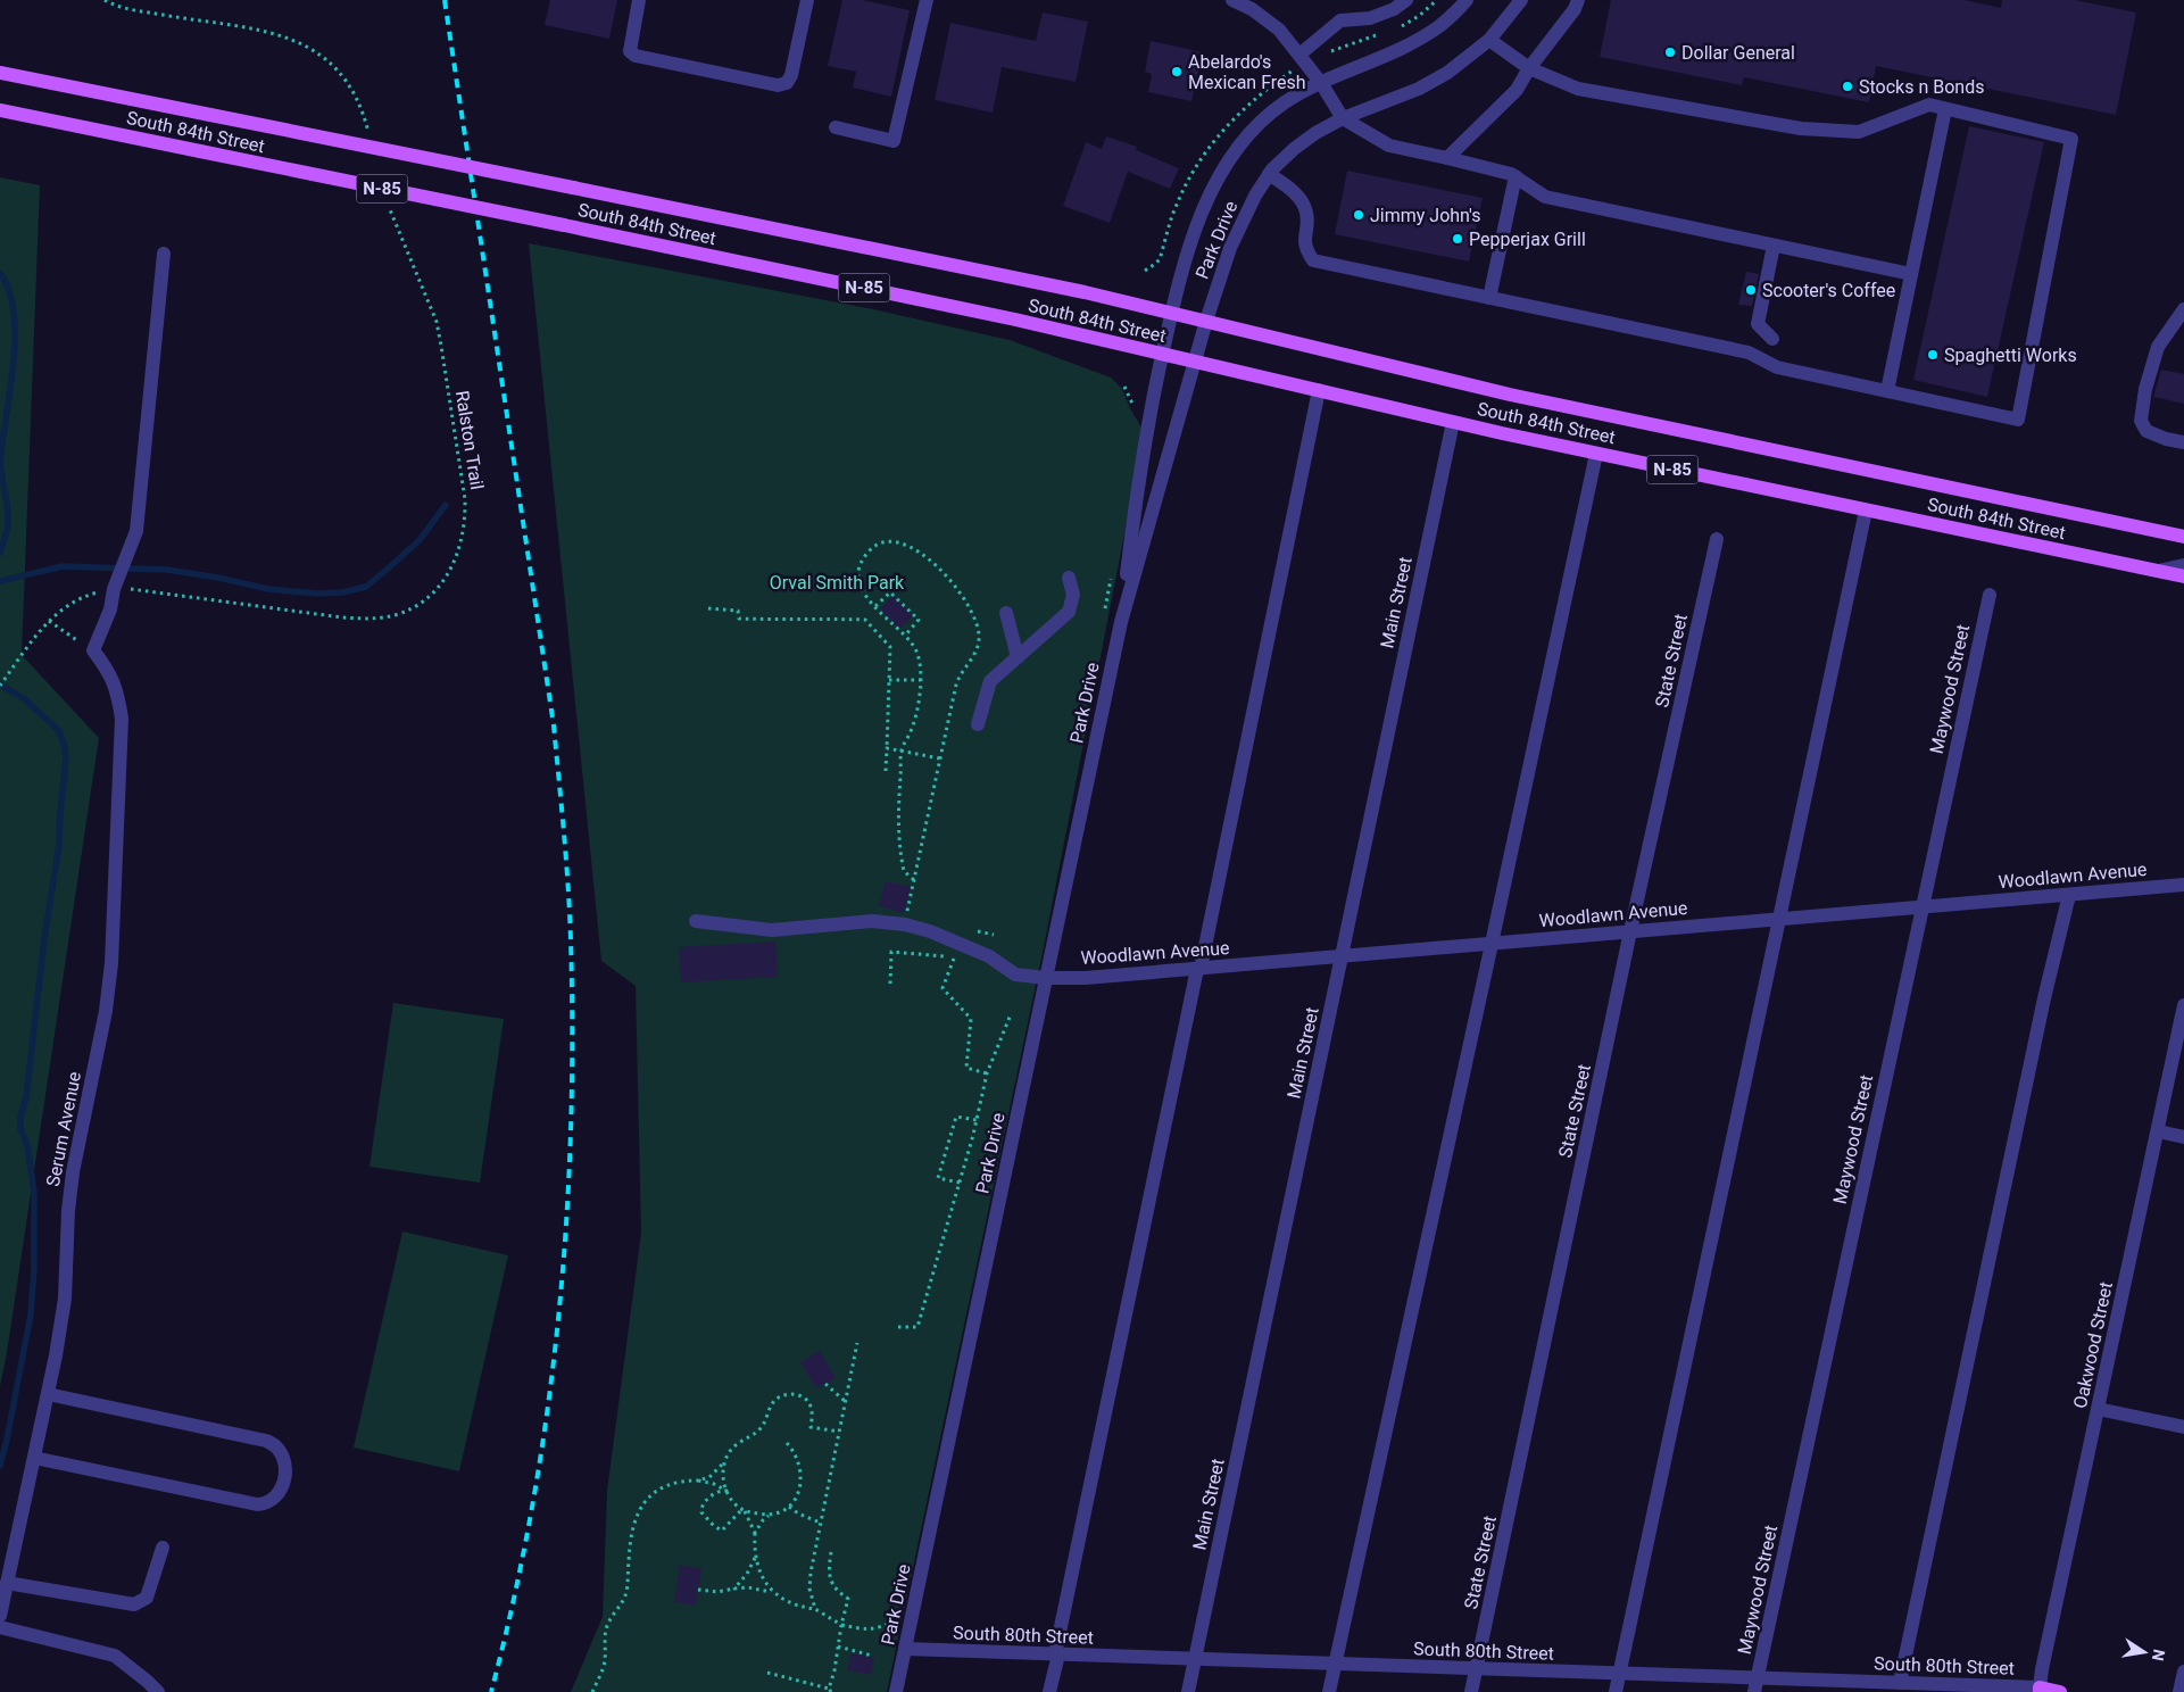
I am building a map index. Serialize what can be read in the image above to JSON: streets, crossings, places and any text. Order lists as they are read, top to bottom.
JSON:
{
  "streets": {
    "main road": ["South 84th Street", "N-85", "South 80th Street"],
    "street": [
      "Park Drive",
      "Main Street",
      "State Street",
      "Maywood Street",
      "Woodlawn Avenue",
      "Serum Avenue",
      "Oakwood Street"
    ],
    "path": ["Ralston Trail"]
  },
  "crossings": [
    ["South 84th Street", "Park Drive"],
    ["South 84th Street", "Main Street"],
    ["Park Drive", "Woodlawn Avenue"],
    ["Park Drive", "South 80th Street"],
    ["Main Street", "Woodlawn Avenue"],
    ["Main Street", "South 80th Street"],
    ["State Street", "Woodlawn Avenue"],
    ["State Street", "South 80th Street"],
    ["Maywood Street", "Woodlawn Avenue"],
    ["Maywood Street", "South 80th Street"],
    ["Oakwood Street", "South 80th Street"]
  ],
  "parks": ["Orval Smith Park"],
  "places": [
    "Dollar General",
    "Abelardo's Mexican Fresh",
    "Stocks n Bonds",
    "Jimmy John's",
    "Pepperjax Grill",
    "Scooter's Coffee",
    "Spaghetti Works"
  ],
  "north": "right"
}
